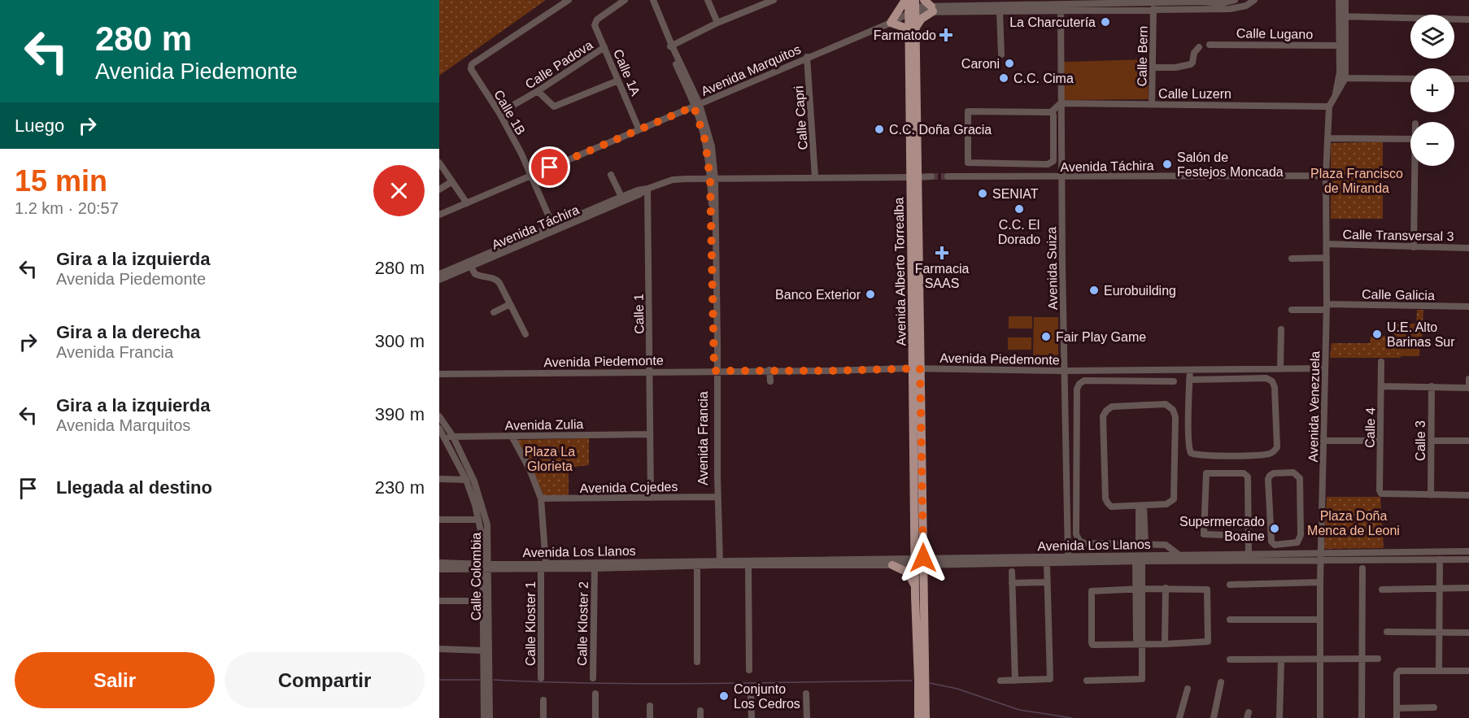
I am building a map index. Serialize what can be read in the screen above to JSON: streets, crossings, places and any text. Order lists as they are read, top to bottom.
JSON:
{
  "streets": {
    "main road": ["Avenida Alberto Torrealba"],
    "street": [
      "Calle Lugano",
      "Calle Bern",
      "Calle Padova",
      "Avenida Marquitos",
      "Calle 1A",
      "Calle Luzern",
      "Calle 1B",
      "Calle Capri",
      "Avenida Táchira",
      "Calle Transversal 3",
      "Avenida Suiza",
      "Calle Galicia",
      "Calle 1",
      "Avenida Piedemonte",
      "Avenida Venezuela",
      "Avenida Zulia",
      "Calle 4",
      "Avenida Francia",
      "Calle 3",
      "Avenida Cojedes",
      "Avenida Los Llanos",
      "Calle Colombia",
      "Calle Kloster 1",
      "Calle Kloster 2"
    ]
  },
  "crossings": [
    ["Calle Lugano", "Avenida Venezuela"],
    ["Calle Bern", "Calle Luzern"],
    ["Calle Padova", "Calle 1A"],
    ["Calle Padova", "Calle 1B"],
    ["Avenida Marquitos", "Calle 1A"],
    ["Avenida Marquitos", "Calle 1B"],
    ["Avenida Marquitos", "Calle Capri"],
    ["Avenida Marquitos", "Avenida Alberto Torrealba"],
    ["Avenida Marquitos", "Avenida Francia"],
    ["Calle Luzern", "Avenida Suiza"],
    ["Calle Luzern", "Avenida Venezuela"],
    ["Avenida Táchira", "Avenida Suiza"],
    ["Avenida Táchira", "Avenida Venezuela"],
    ["Calle Transversal 3", "Avenida Venezuela"],
    ["Avenida Suiza", "Avenida Piedemonte"],
    ["Avenida Suiza", "Avenida Los Llanos"],
    ["Avenida Alberto Torrealba", "Avenida Piedemonte"],
    ["Avenida Alberto Torrealba", "Avenida Los Llanos"],
    ["Calle Galicia", "Avenida Venezuela"],
    ["Calle 1", "Avenida Piedemonte"],
    ["Calle 1", "Avenida Zulia"],
    ["Calle 1", "Avenida Cojedes"],
    ["Avenida Piedemonte", "Avenida Venezuela"],
    ["Avenida Piedemonte", "Avenida Francia"],
    ["Avenida Venezuela", "Avenida Los Llanos"],
    ["Avenida Zulia", "Calle Colombia"],
    ["Calle 4", "Calle 3"],
    ["Avenida Francia", "Avenida Cojedes"],
    ["Avenida Francia", "Avenida Los Llanos"],
    ["Avenida Los Llanos", "Calle Colombia"],
    ["Avenida Los Llanos", "Calle Kloster 1"],
    ["Avenida Los Llanos", "Calle Kloster 2"]
  ],
  "parks": ["Plaza Francisco de Miranda", "Plaza La Glorieta", "Plaza Doña Menca de Leoni"],
  "places": {
    "other": [
      "La Charcutería",
      "Caroni",
      "C.C. Cima",
      "C.C. Doña Gracia",
      "Salón de Festejos Moncada",
      "SENIAT",
      "C.C. El Dorado",
      "Eurobuilding",
      "Banco Exterior",
      "U.E. Alto Barinas Sur",
      "Fair Play Game",
      "Supermercado Boaine",
      "Conjunto Los Cedros"
    ],
    "health": ["Farmatodo", "Farmacia SAAS"]
  },
  "page": {
    "turn": ["280 m", "Avenida Piedemonte"],
    "map_buttons": ["+", "−"],
    "then": "Luego",
    "heading": ["15 min", "1.2 km · 20:57"],
    "list": [
      {
        "name": "Gira a la izquierda",
        "note": "Avenida Piedemonte",
        "value": "280 m"
      },
      {
        "name": "Gira a la derecha",
        "note": "Avenida Francia",
        "value": "300 m"
      },
      {
        "name": "Gira a la izquierda",
        "note": "Avenida Marquitos",
        "value": "390 m"
      },
      {
        "name": "Llegada al destino",
        "value": "230 m"
      }
    ],
    "buttons": ["Salir", "Compartir"]
  }
}
